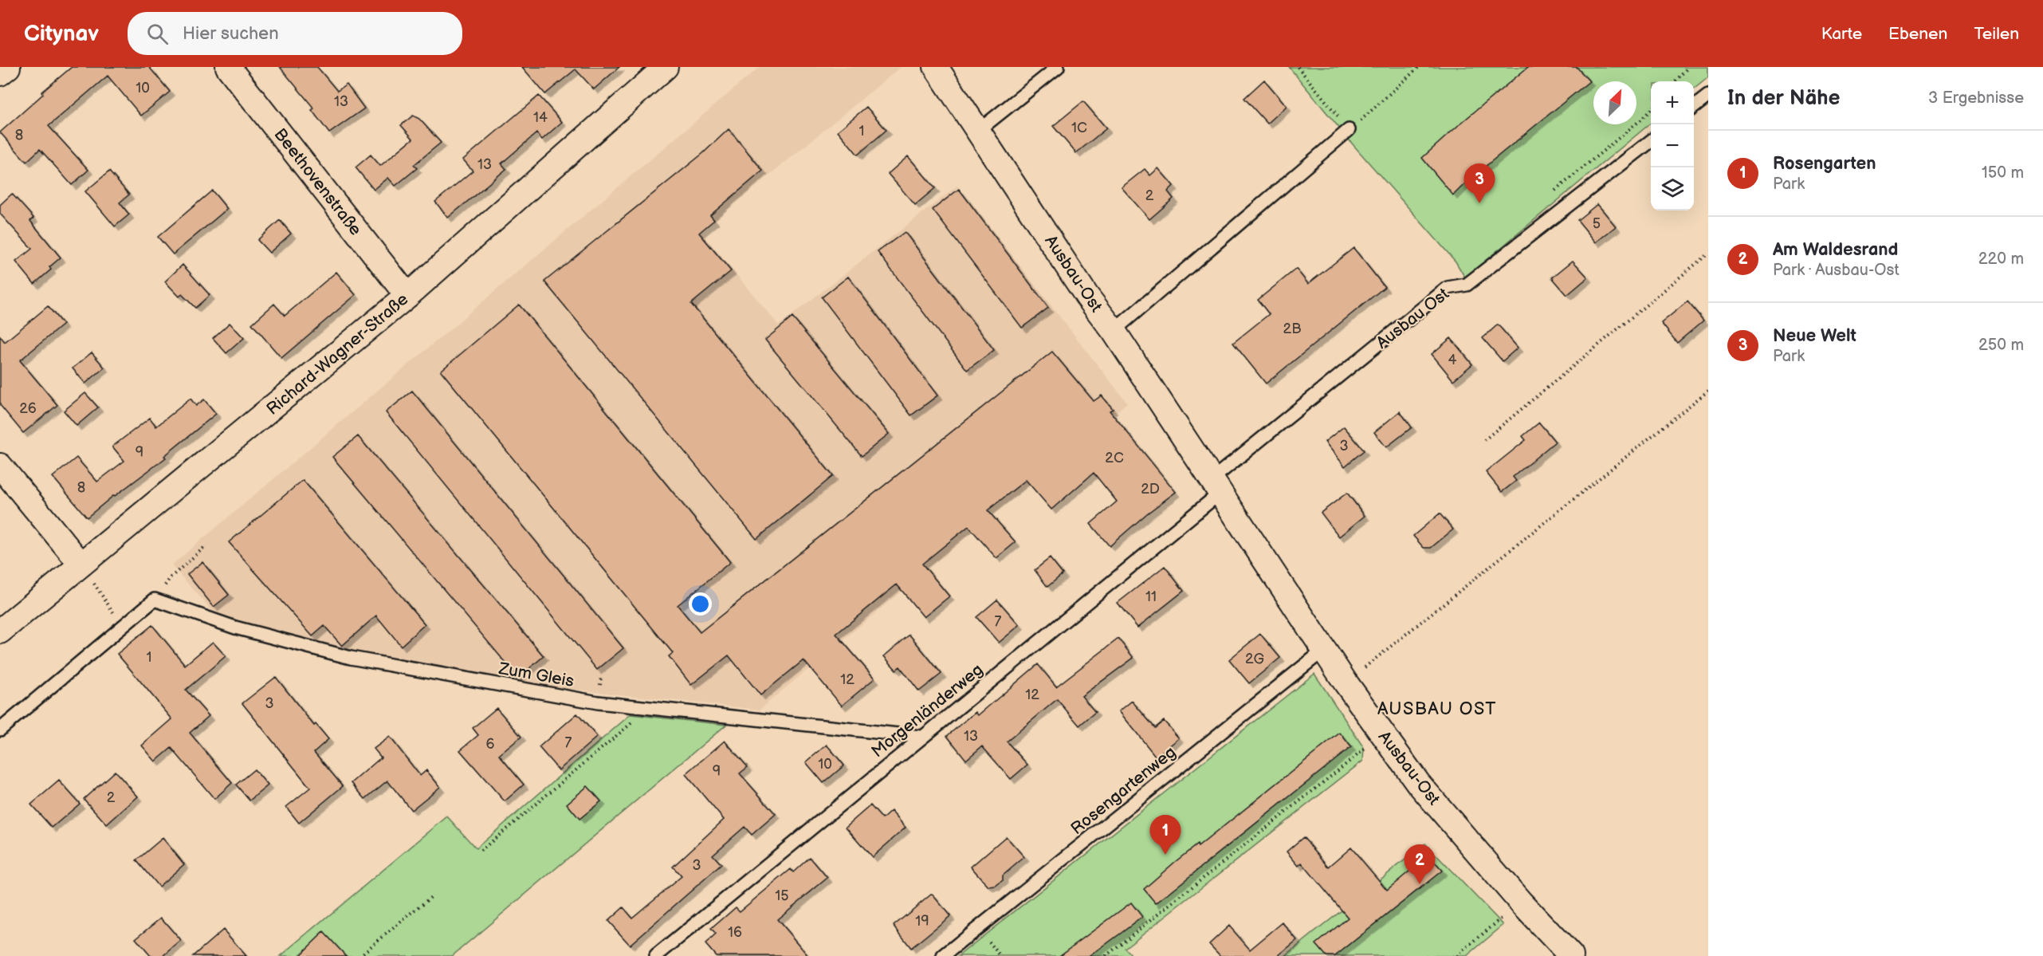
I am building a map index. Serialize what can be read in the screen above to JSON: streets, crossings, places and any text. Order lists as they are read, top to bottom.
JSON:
{
  "streets": {
    "street": ["Beethovenstraße", "Ausbau-Ost", "Richard-Wagner-Straße"],
    "lane": [
      "Ausbau Ost",
      "Zum Gleis",
      "Morgenländerweg",
      "Rosengartenweg"
    ]
  },
  "crossings": [
    ["Beethovenstraße", "Richard-Wagner-Straße"],
    ["Ausbau-Ost", "Ausbau Ost"],
    ["Ausbau-Ost", "Morgenländerweg"],
    ["Ausbau-Ost", "Rosengartenweg"],
    ["Ausbau Ost", "Morgenländerweg"],
    ["Zum Gleis", "Morgenländerweg"]
  ],
  "districts": ["AUSBAU OST"],
  "house_numbers": [
    "10",
    "13",
    "14",
    "1C",
    "1",
    "8",
    "13",
    "2",
    "5",
    "2B",
    "4",
    "26",
    "3",
    "9",
    "2C",
    "8",
    "2D",
    "11",
    "7",
    "1",
    "2G",
    "12",
    "12",
    "3",
    "13",
    "7",
    "6",
    "10",
    "9",
    "2",
    "3",
    "15",
    "19",
    "16"
  ],
  "north": "top right",
  "page": {
    "header": "Citynav",
    "search": "Hier suchen",
    "nav": ["Karte", "Ebenen", "Teilen"],
    "heading": ["In der Nähe", "3 Ergebnisse"],
    "map_buttons": ["+", "−"],
    "list": [
      {
        "mark": "1",
        "name": "Rosengarten",
        "note": "Park",
        "value": "150 m"
      },
      {
        "mark": "2",
        "name": "Am Waldesrand",
        "note": "Park · Ausbau-Ost",
        "value": "220 m"
      },
      {
        "mark": "3",
        "name": "Neue Welt",
        "note": "Park",
        "value": "250 m"
      }
    ],
    "pins": ["3", "1", "2"]
  }
}
